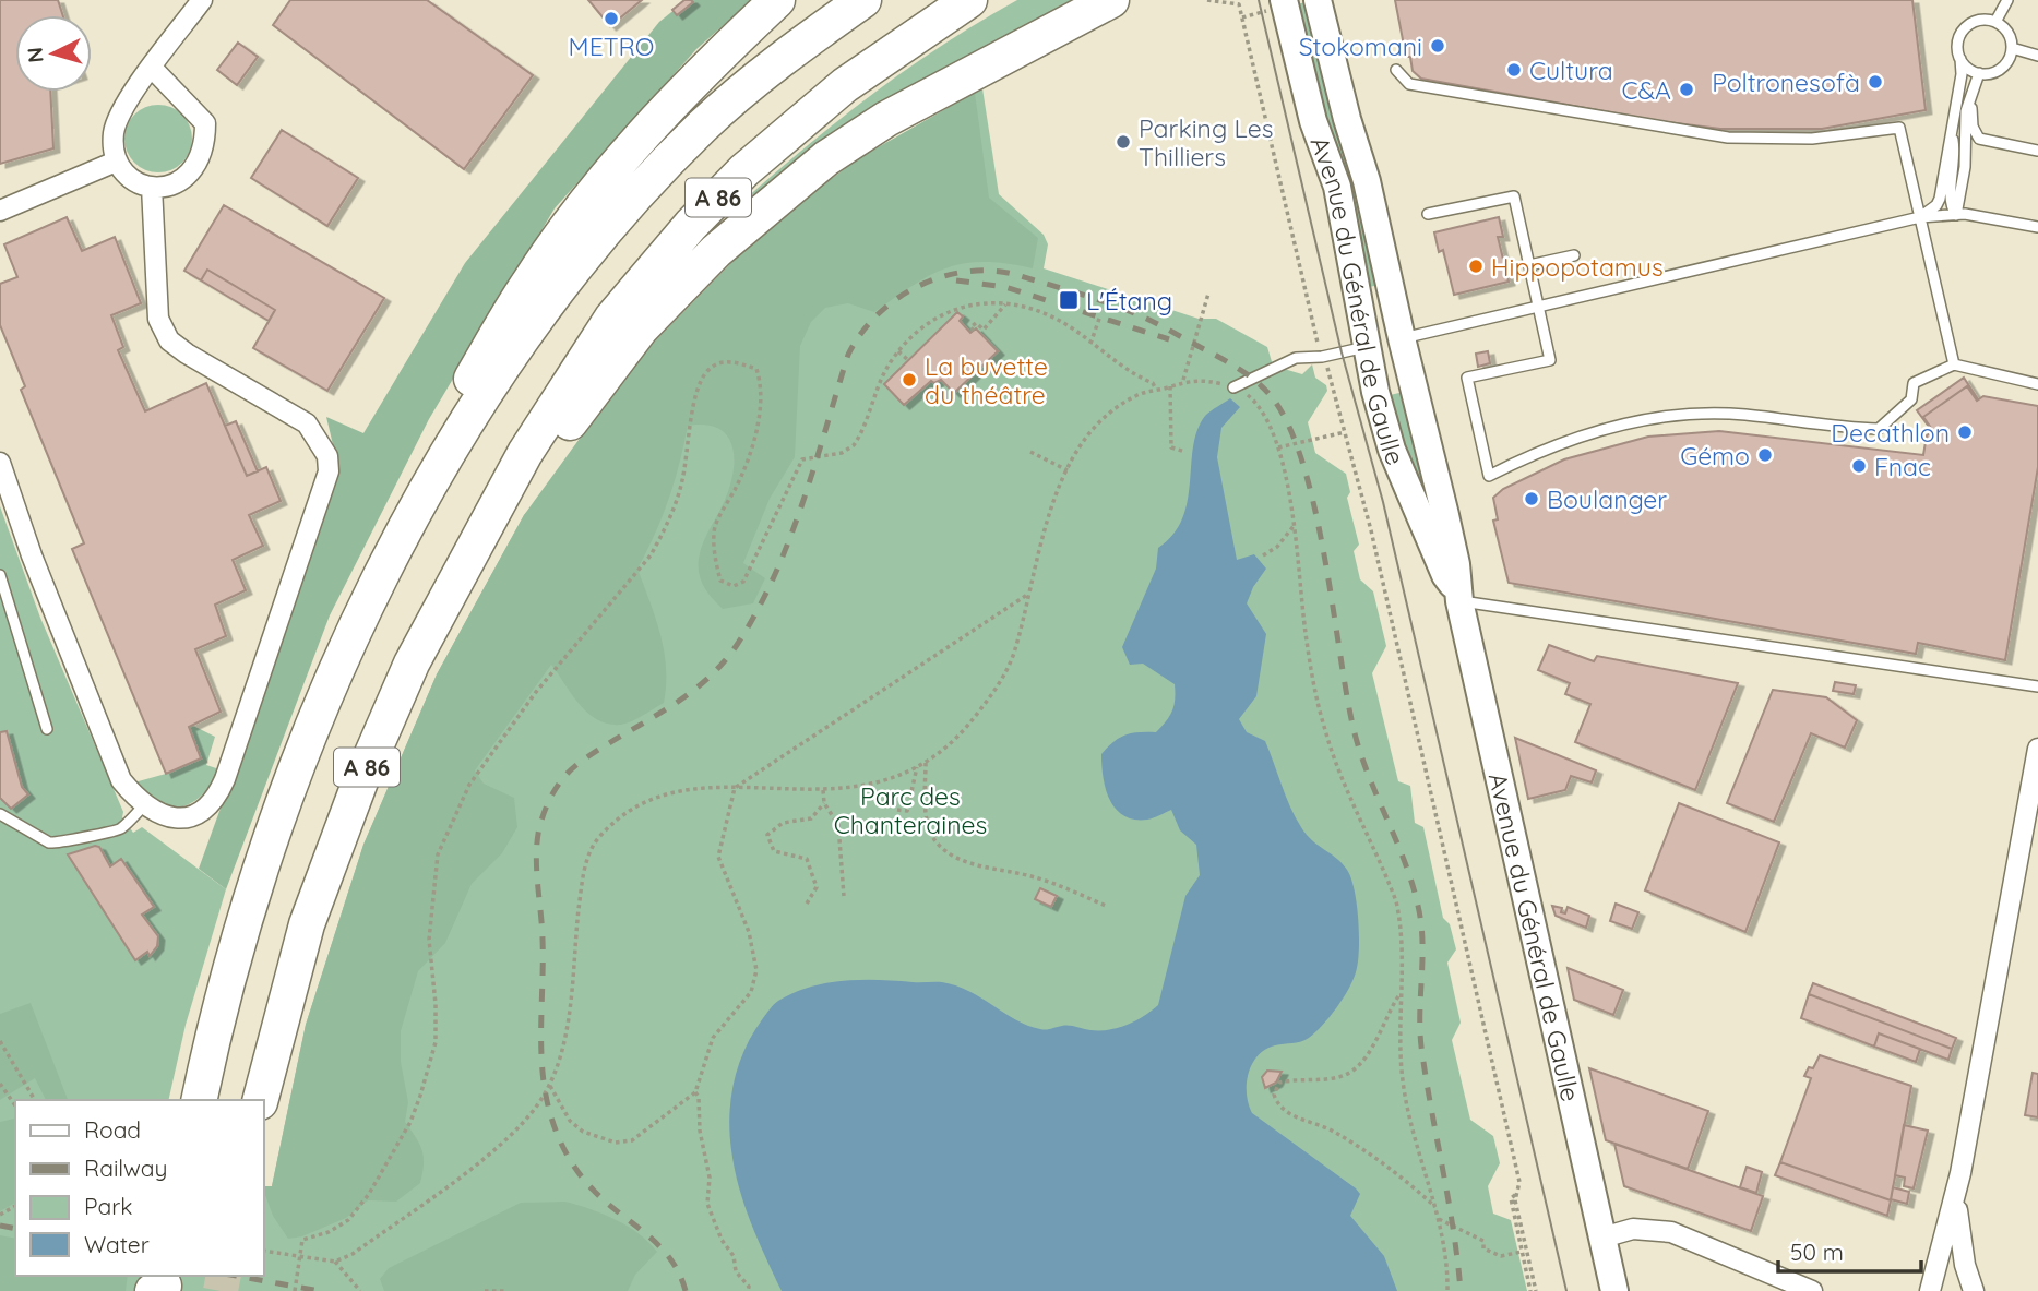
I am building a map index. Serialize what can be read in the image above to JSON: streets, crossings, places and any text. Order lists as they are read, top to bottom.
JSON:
{
  "streets": {
    "highway": ["A 86"],
    "main road": ["Avenue du Général de Gaulle"]
  },
  "parks": ["Parc des Chanteraines"],
  "places": {
    "other": [
      "METRO",
      "Stokomani",
      "Cultura",
      "Poltronesofà",
      "C&A",
      "Parking Les Thilliers",
      "Hippopotamus",
      "La buvette du théâtre",
      "Decathlon",
      "Gémo",
      "Fnac",
      "Boulanger"
    ],
    "transit": ["L'Étang"]
  },
  "legend": [
    "Road",
    "Railway",
    "Park",
    "Water"
  ],
  "scale_bar": "50 m",
  "north": "left"
}
